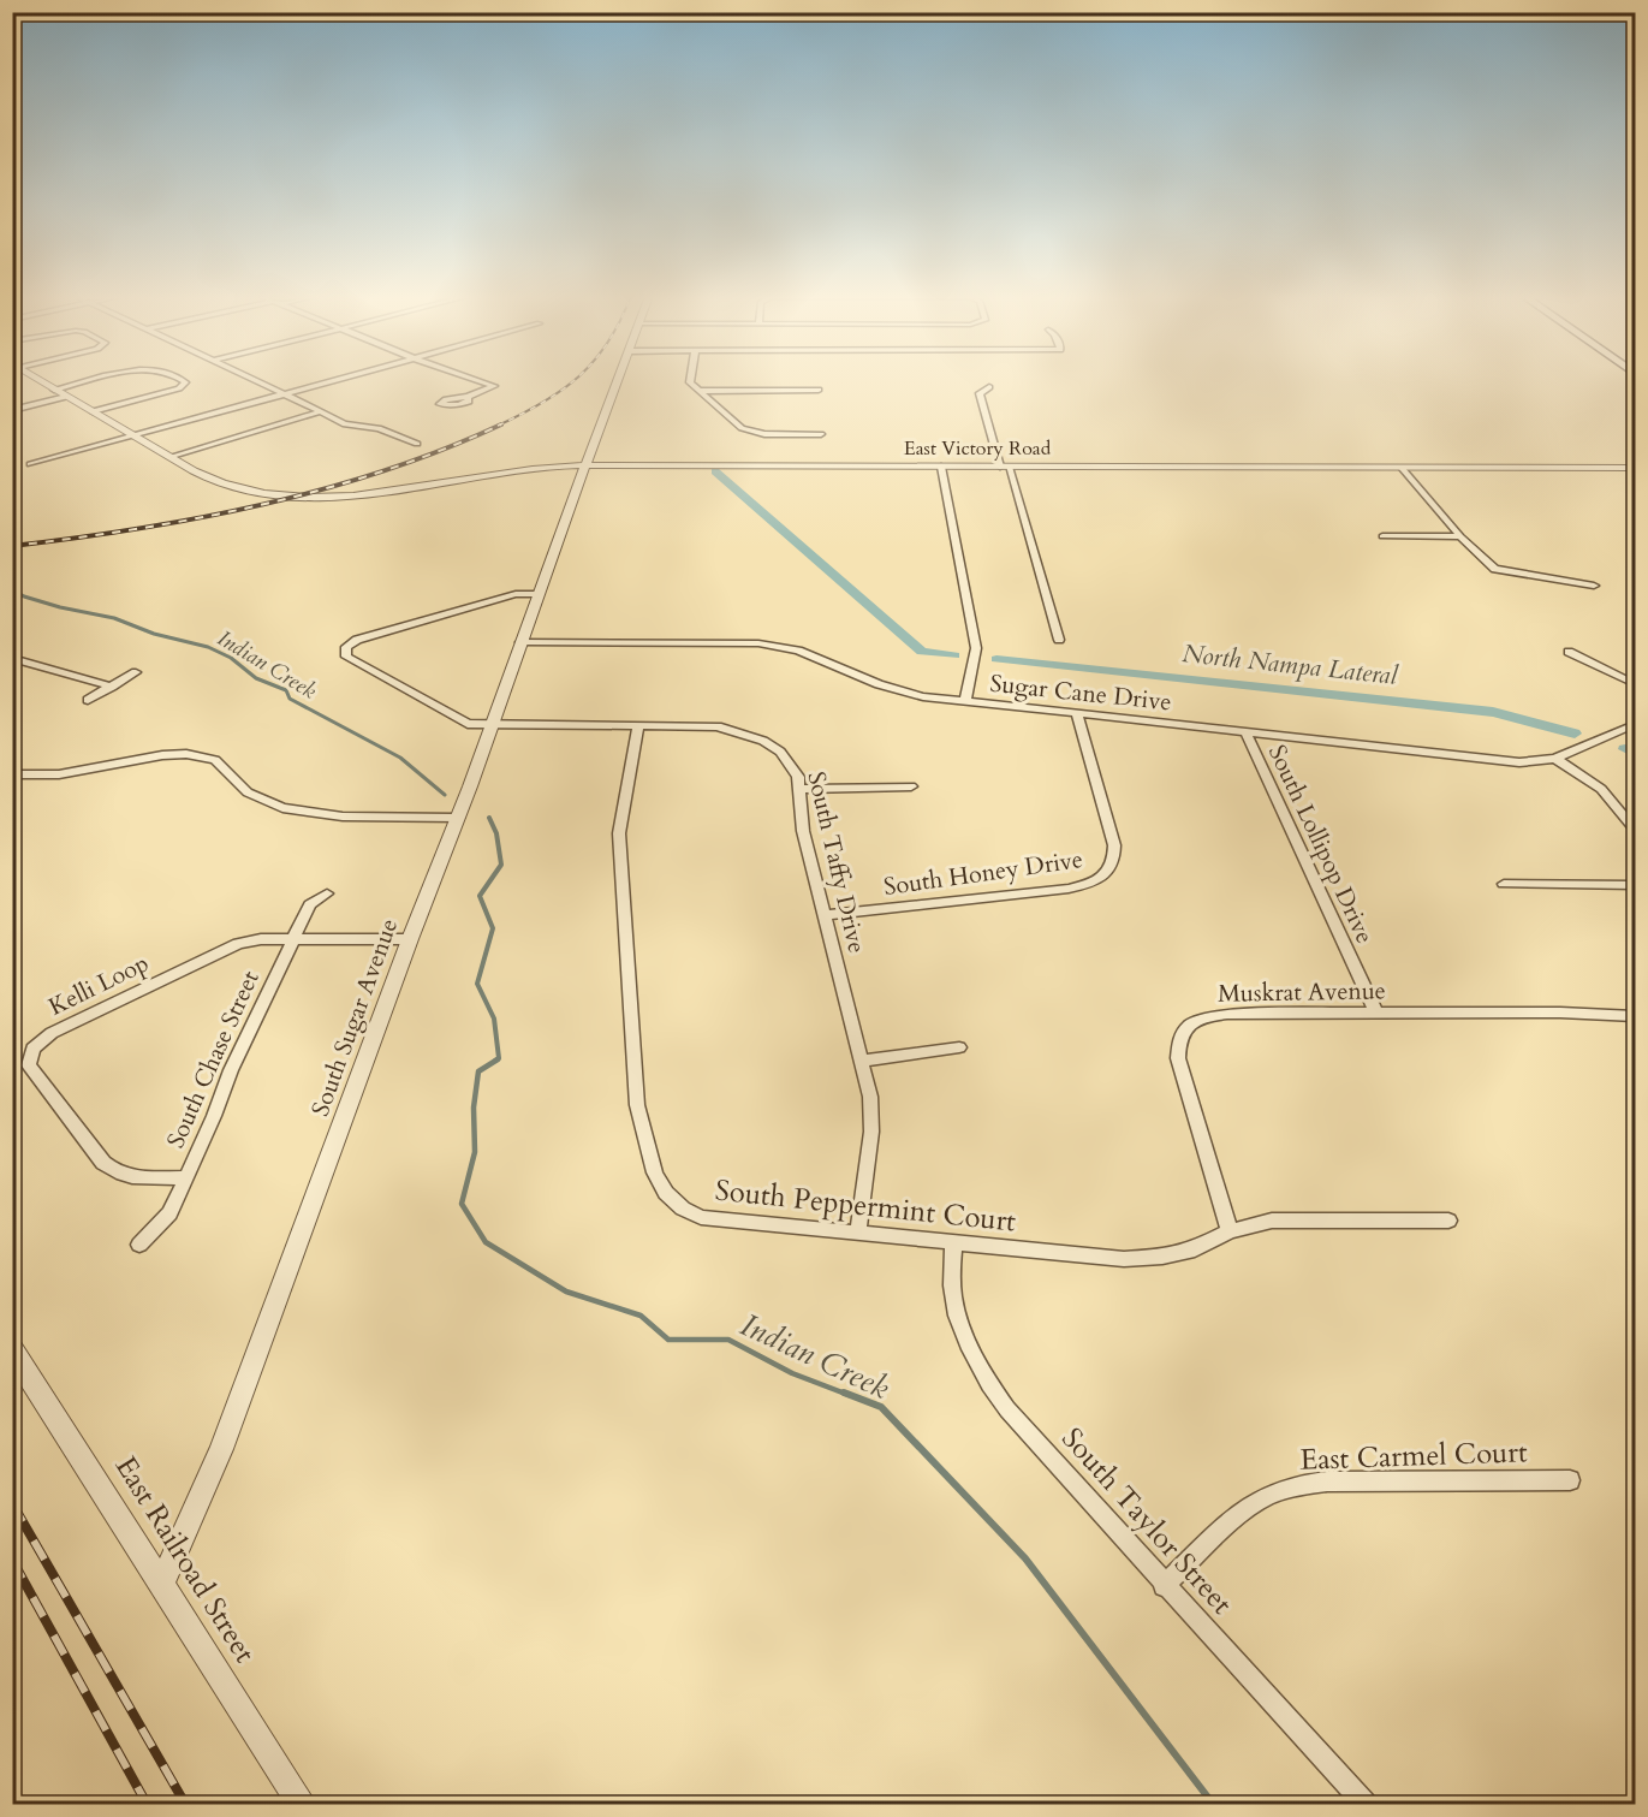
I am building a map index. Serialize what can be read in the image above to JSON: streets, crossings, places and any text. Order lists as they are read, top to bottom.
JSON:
{
  "streets": {
    "street": [
      "East Victory Road",
      "Sugar Cane Drive",
      "South Lollipop Drive",
      "South Taffy Drive",
      "South Honey Drive",
      "Kelli Loop",
      "Muskrat Avenue",
      "South Sugar Avenue",
      "South Chase Street",
      "South Peppermint Court",
      "East Carmel Court",
      "South Taylor Street",
      "East Railroad Street"
    ]
  },
  "crossings": [
    ["East Victory Road", "South Sugar Avenue"],
    ["Sugar Cane Drive", "South Lollipop Drive"],
    ["Sugar Cane Drive", "South Honey Drive"],
    ["Sugar Cane Drive", "South Sugar Avenue"],
    ["South Lollipop Drive", "Muskrat Avenue"],
    ["South Taffy Drive", "South Honey Drive"],
    ["South Taffy Drive", "South Sugar Avenue"],
    ["South Taffy Drive", "South Peppermint Court"],
    ["Kelli Loop", "South Sugar Avenue"],
    ["Kelli Loop", "South Chase Street"],
    ["Muskrat Avenue", "South Peppermint Court"],
    ["South Sugar Avenue", "East Railroad Street"],
    ["South Peppermint Court", "South Taylor Street"],
    ["East Carmel Court", "South Taylor Street"]
  ],
  "water": ["Indian Creek", "North Nampa Lateral"]
}
